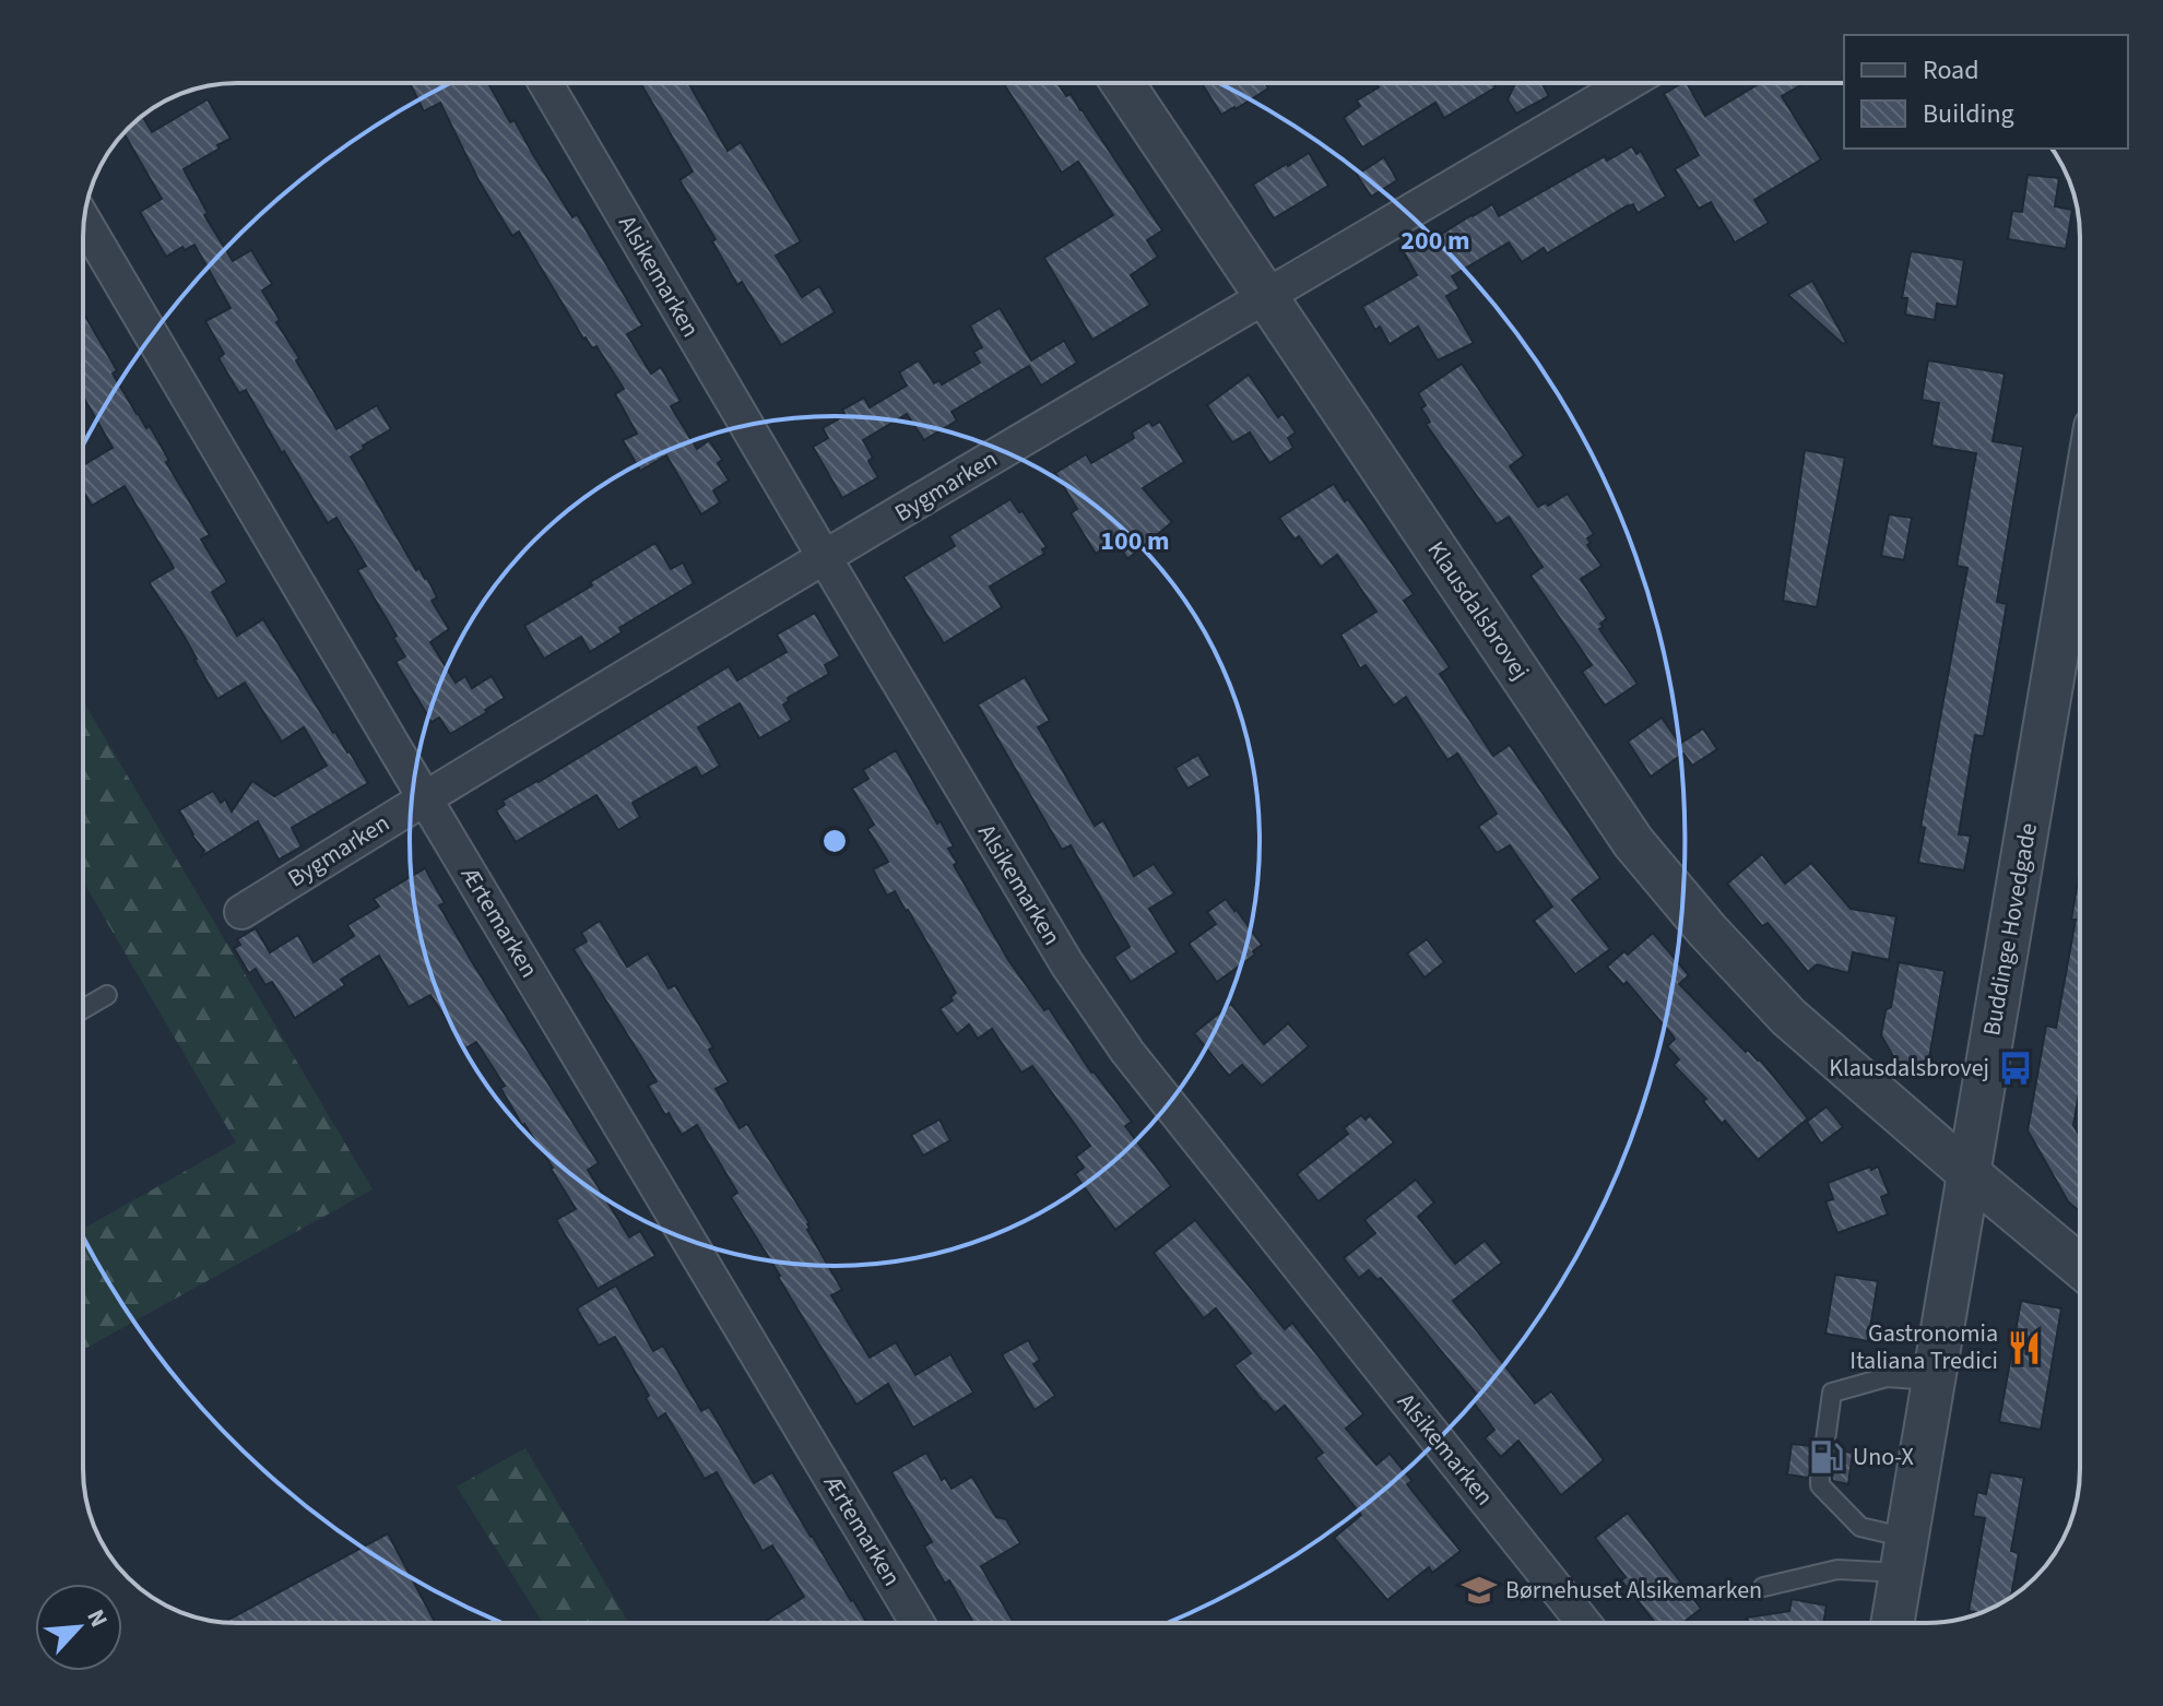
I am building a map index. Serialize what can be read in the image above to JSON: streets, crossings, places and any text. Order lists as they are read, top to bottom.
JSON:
{
  "streets": {
    "street": [
      "Alsikemarken",
      "Bygmarken",
      "Klausdalsbrovej",
      "Ærtemarken",
      "Buddinge Hovedgade"
    ]
  },
  "crossings": [
    ["Alsikemarken", "Bygmarken"],
    ["Bygmarken", "Klausdalsbrovej"],
    ["Bygmarken", "Ærtemarken"],
    ["Klausdalsbrovej", "Buddinge Hovedgade"]
  ],
  "places": {
    "bus stop": ["Klausdalsbrovej"],
    "restaurant": ["Gastronomia Italiana Tredici"],
    "fuel station": ["Uno-X"],
    "school or university": ["Børnehuset Alsikemarken"]
  },
  "legend": ["Road", "Building"],
  "north": "top right",
  "rings": ["200 m", "100 m"]
}
